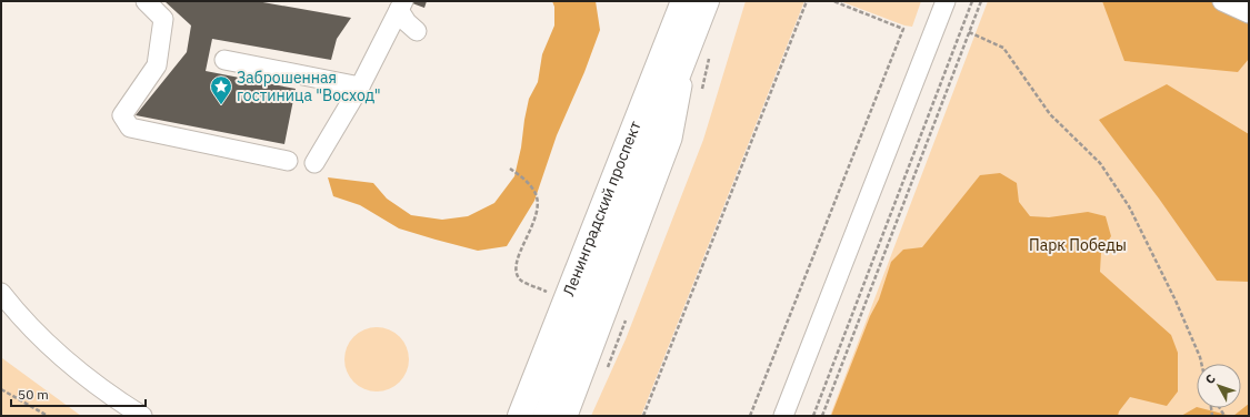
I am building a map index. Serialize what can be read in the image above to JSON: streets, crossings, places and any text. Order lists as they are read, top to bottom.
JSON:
{
  "streets": {
    "main road": ["Ленинградский проспект"]
  },
  "parks": ["Парк Победы"],
  "places": {
    "place": ["Заброшенная гостиница \"Восход\""]
  },
  "scale_bar": "50 m",
  "north": "top left"
}
